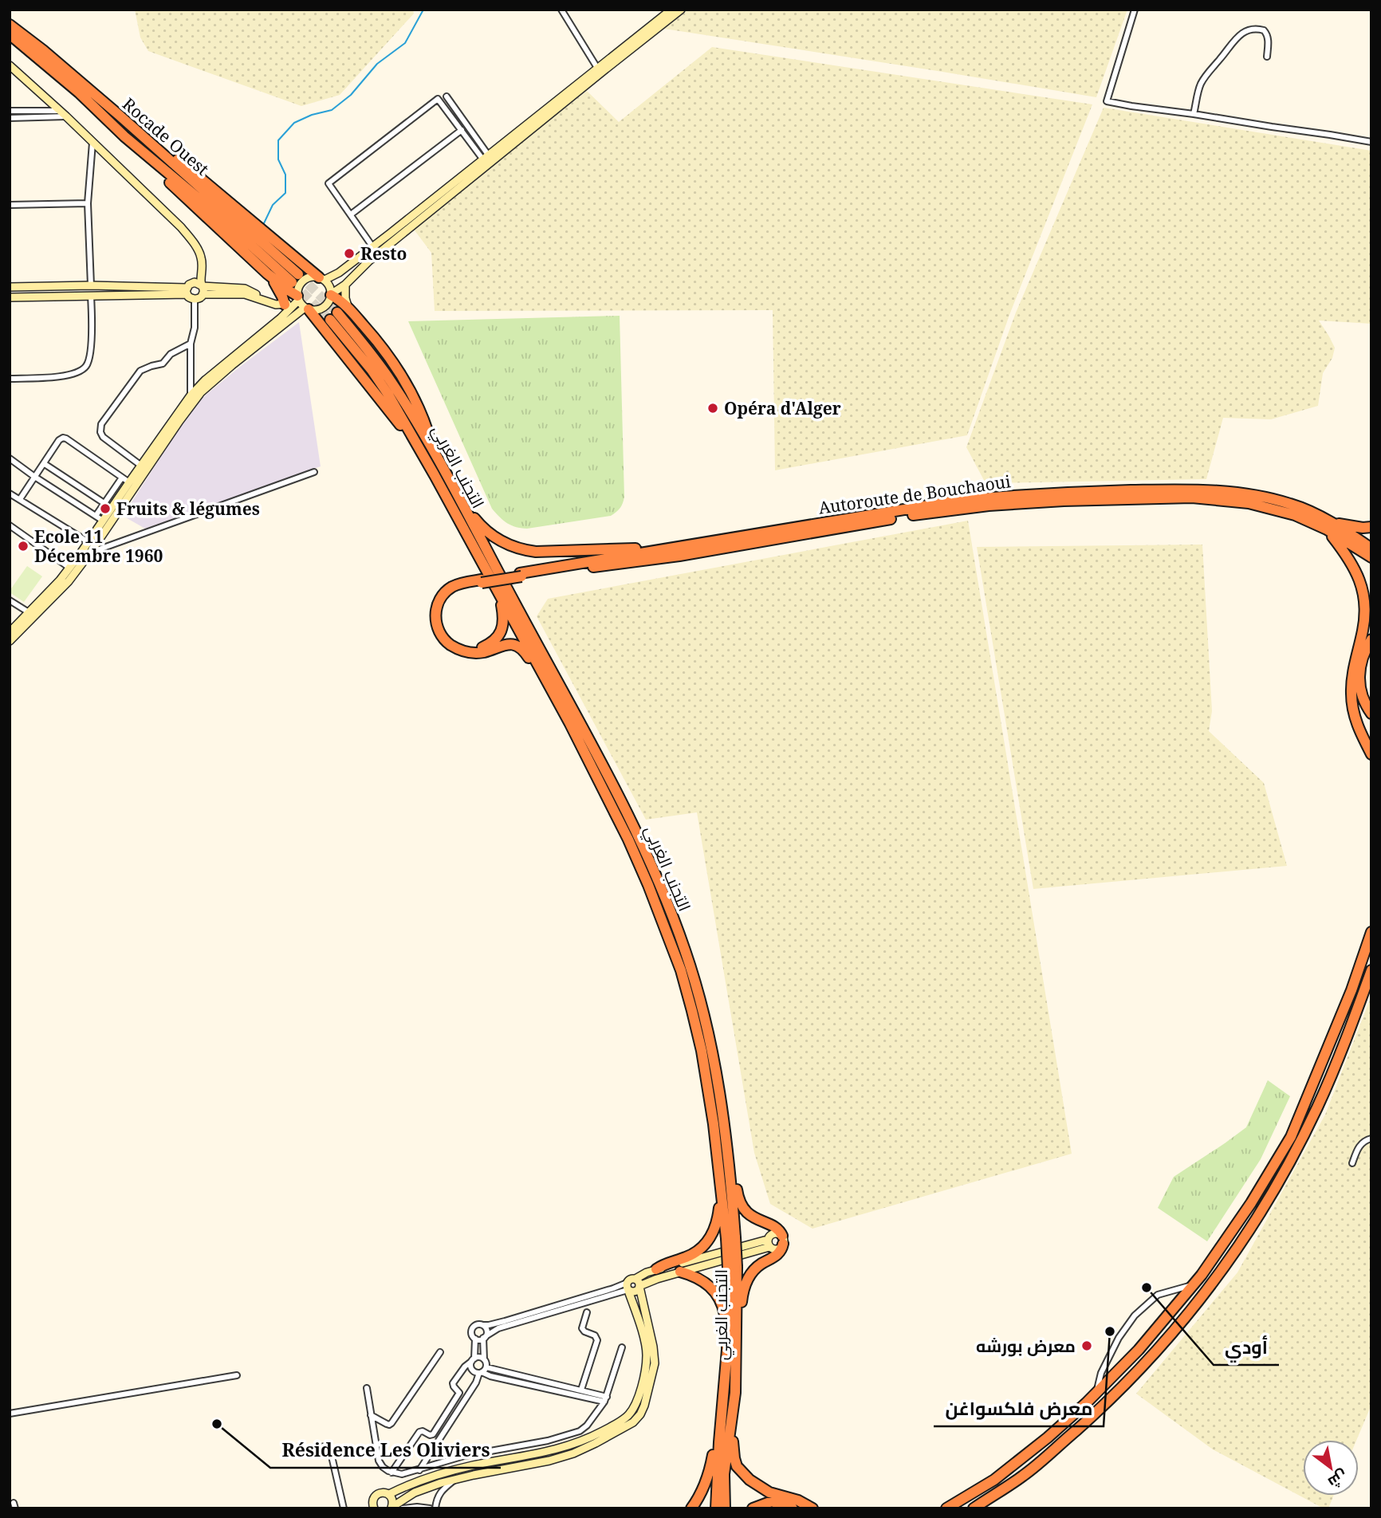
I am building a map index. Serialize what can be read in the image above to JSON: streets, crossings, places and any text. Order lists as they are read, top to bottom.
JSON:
{
  "streets": {
    "highway": ["Rocade Ouest", "التجنب الغربي", "Autoroute de Bouchaoui"]
  },
  "places": [
    "Resto",
    "Opéra d'Alger",
    "Fruits & légumes",
    "Ecole 11 Décembre 1960",
    "أودي",
    "معرض فلكسواغن",
    "معرض بورشه",
    "Résidence Les Oliviers"
  ],
  "north": "bottom right"
}
